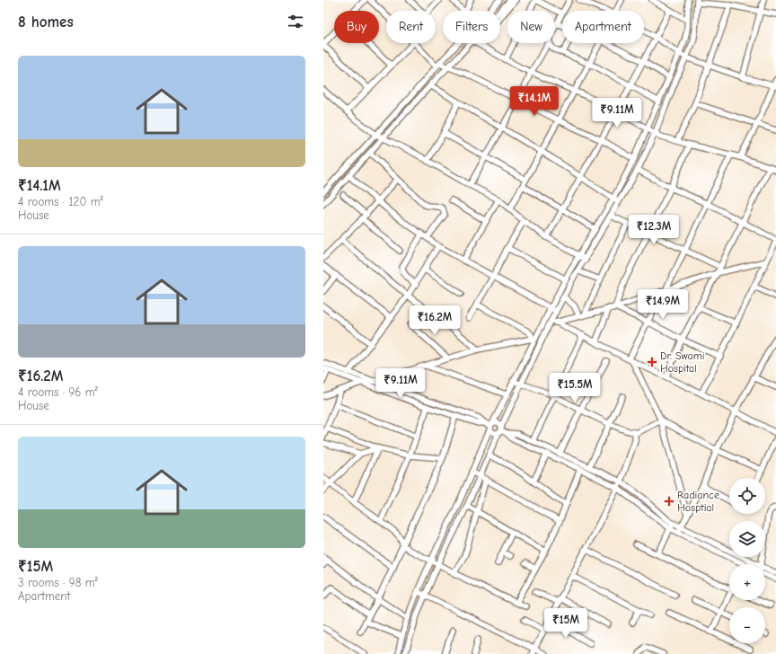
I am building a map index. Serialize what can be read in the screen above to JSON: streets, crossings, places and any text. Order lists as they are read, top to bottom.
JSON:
{
  "places": {
    "health": ["Dr. Swami Hospital", "Radiance Hosptial"]
  },
  "page": {
    "heading": "8 homes",
    "chip": [
      "Buy",
      "Rent",
      "Filters",
      "New",
      "Apartment"
    ],
    "list": [
      {
        "name": "₹14.1M",
        "note": "4 rooms · 120 m² · House"
      },
      {
        "name": "₹16.2M",
        "note": "4 rooms · 96 m² · House"
      },
      {
        "name": "₹15M",
        "note": "3 rooms · 98 m² · Apartment"
      }
    ],
    "price": [
      "₹14.1M",
      "₹9.11M",
      "₹12.3M",
      "₹14.9M",
      "₹16.2M",
      "₹9.11M",
      "₹15.5M",
      "₹15M"
    ],
    "map_buttons": ["+", "−"]
  }
}
